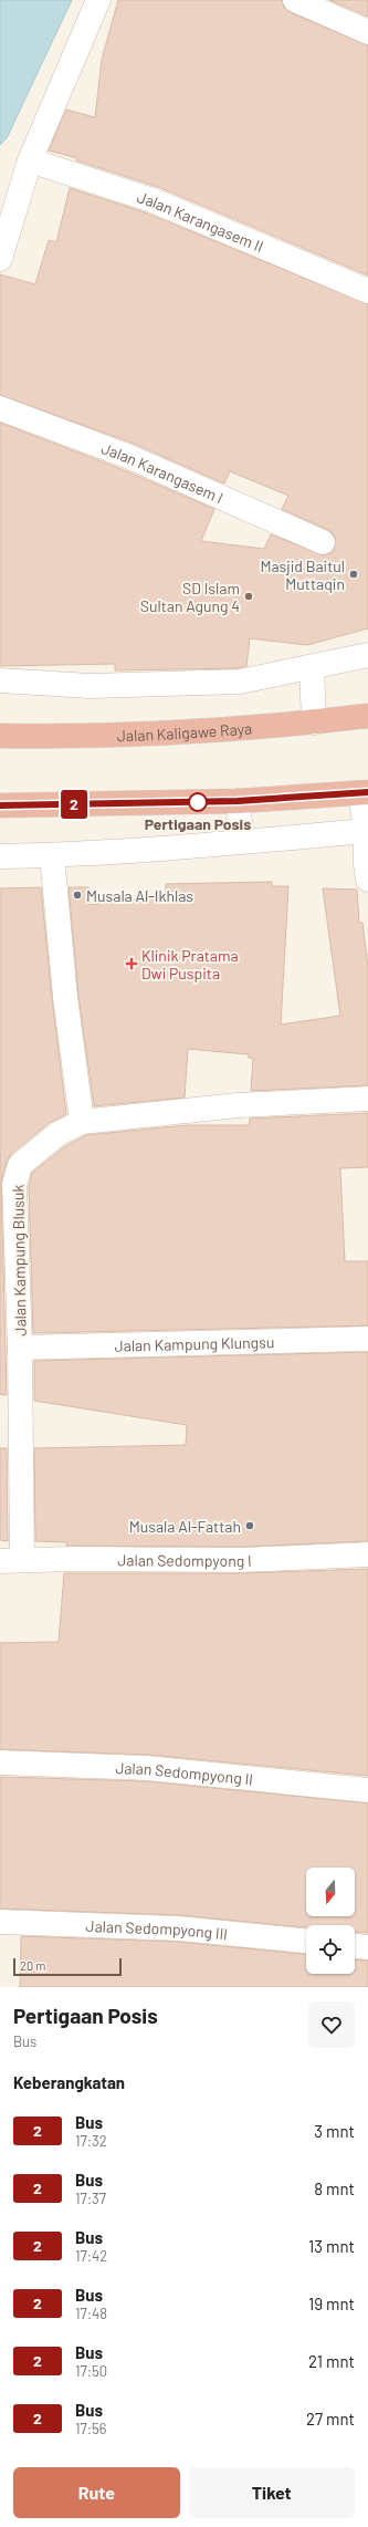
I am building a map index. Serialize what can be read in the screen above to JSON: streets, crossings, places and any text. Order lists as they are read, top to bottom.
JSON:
{
  "streets": {
    "highway": ["Jalan Kaligawe Raya"],
    "street": [
      "Jalan Karangasem II",
      "Jalan Karangasem I",
      "Jalan Kampung Blusuk",
      "Jalan Kampung Klungsu",
      "Jalan Sedompyong I",
      "Jalan Sedompyong II",
      "Jalan Sedompyong III"
    ]
  },
  "crossings": [
    ["Jalan Kampung Blusuk", "Jalan Kampung Klungsu"],
    ["Jalan Kampung Blusuk", "Jalan Sedompyong I"]
  ],
  "places": {
    "other": [
      "Masjid Baitul Muttaqin",
      "SD Islam Sultan Agung 4",
      "Pertigaan Posis",
      "Musala Al-Ikhlas",
      "Musala Al-Fattah"
    ],
    "health": ["Klinik Pratama Dwi Puspita"]
  },
  "lines": ["bus line 2"],
  "scale_bar": "20 m",
  "north": "bottom",
  "page": {
    "on_map": "2",
    "scale": "20 m",
    "heading": [
      ["Pertigaan Posis", "Bus"],
      "Keberangkatan"
    ],
    "list": [
      {
        "mark": "2",
        "name": "Bus",
        "note": "17:32",
        "value": "3 mnt"
      },
      {
        "mark": "2",
        "name": "Bus",
        "note": "17:37",
        "value": "8 mnt"
      },
      {
        "mark": "2",
        "name": "Bus",
        "note": "17:42",
        "value": "13 mnt"
      },
      {
        "mark": "2",
        "name": "Bus",
        "note": "17:48",
        "value": "19 mnt"
      },
      {
        "mark": "2",
        "name": "Bus",
        "note": "17:50",
        "value": "21 mnt"
      },
      {
        "mark": "2",
        "name": "Bus",
        "note": "17:56",
        "value": "27 mnt"
      }
    ],
    "buttons": ["Rute", "Tiket"]
  }
}
